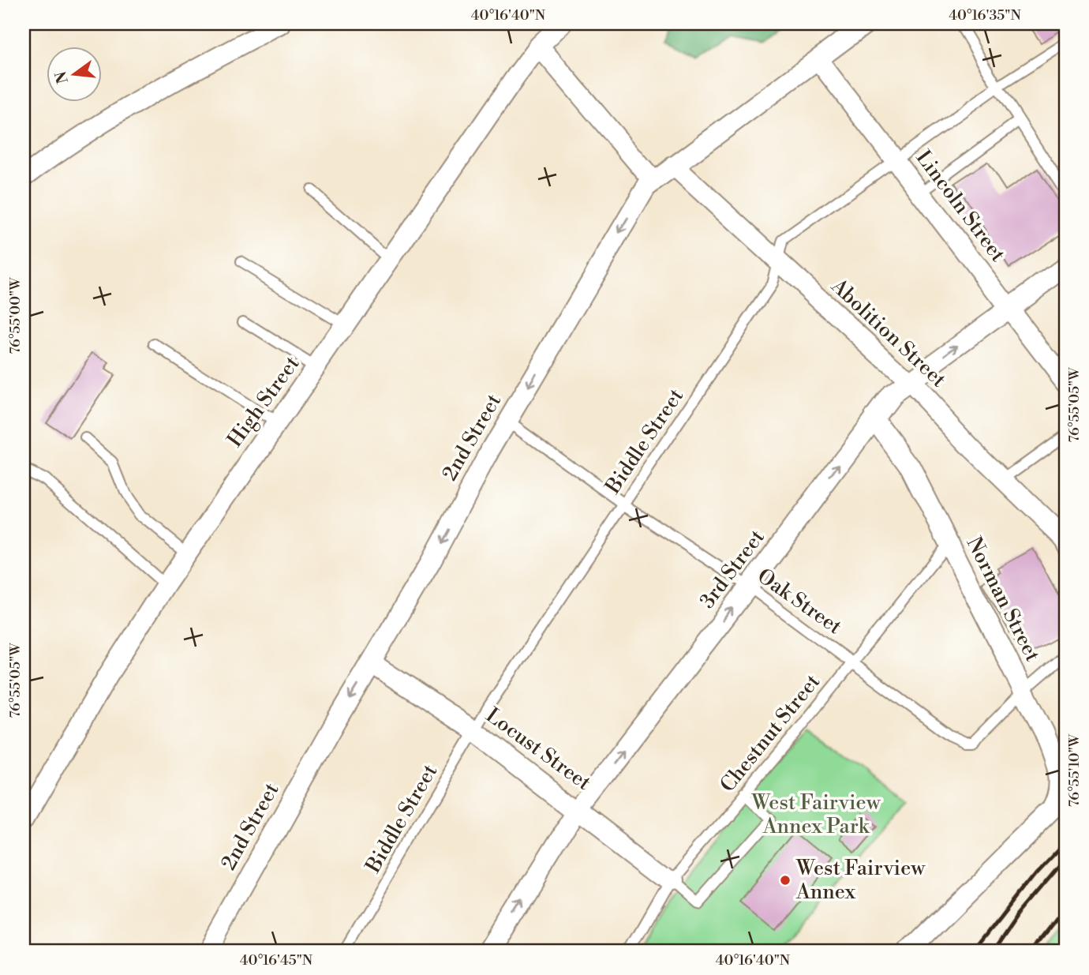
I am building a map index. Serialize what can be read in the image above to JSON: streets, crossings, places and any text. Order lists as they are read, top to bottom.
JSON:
{
  "streets": {
    "street": [
      "Lincoln Street",
      "Abolition Street",
      "High Street",
      "2nd Street",
      "3rd Street",
      "Norman Street",
      "Locust Street"
    ],
    "lane": ["Biddle Street", "Oak Street", "Chestnut Street"]
  },
  "crossings": [
    ["Lincoln Street", "2nd Street"],
    ["Lincoln Street", "Biddle Street"],
    ["Lincoln Street", "3rd Street"],
    ["Abolition Street", "2nd Street"],
    ["Abolition Street", "Biddle Street"],
    ["Abolition Street", "3rd Street"],
    ["2nd Street", "Oak Street"],
    ["2nd Street", "Locust Street"],
    ["Biddle Street", "Oak Street"],
    ["Biddle Street", "Locust Street"],
    ["3rd Street", "Norman Street"],
    ["3rd Street", "Oak Street"],
    ["3rd Street", "Locust Street"],
    ["Norman Street", "Oak Street"],
    ["Norman Street", "Chestnut Street"],
    ["Oak Street", "Chestnut Street"],
    ["Chestnut Street", "Locust Street"]
  ],
  "one_way": ["2nd Street", "3rd Street"],
  "parks": ["West Fairview Annex Park"],
  "places": ["West Fairview Annex"],
  "north": "left",
  "coordinates": [
    "40°16'40\"N",
    "40°16'35\"N",
    "76°55'00\"W",
    "76°55'05\"W",
    "76°55'10\"W",
    "40°16'45\"N"
  ]
}
